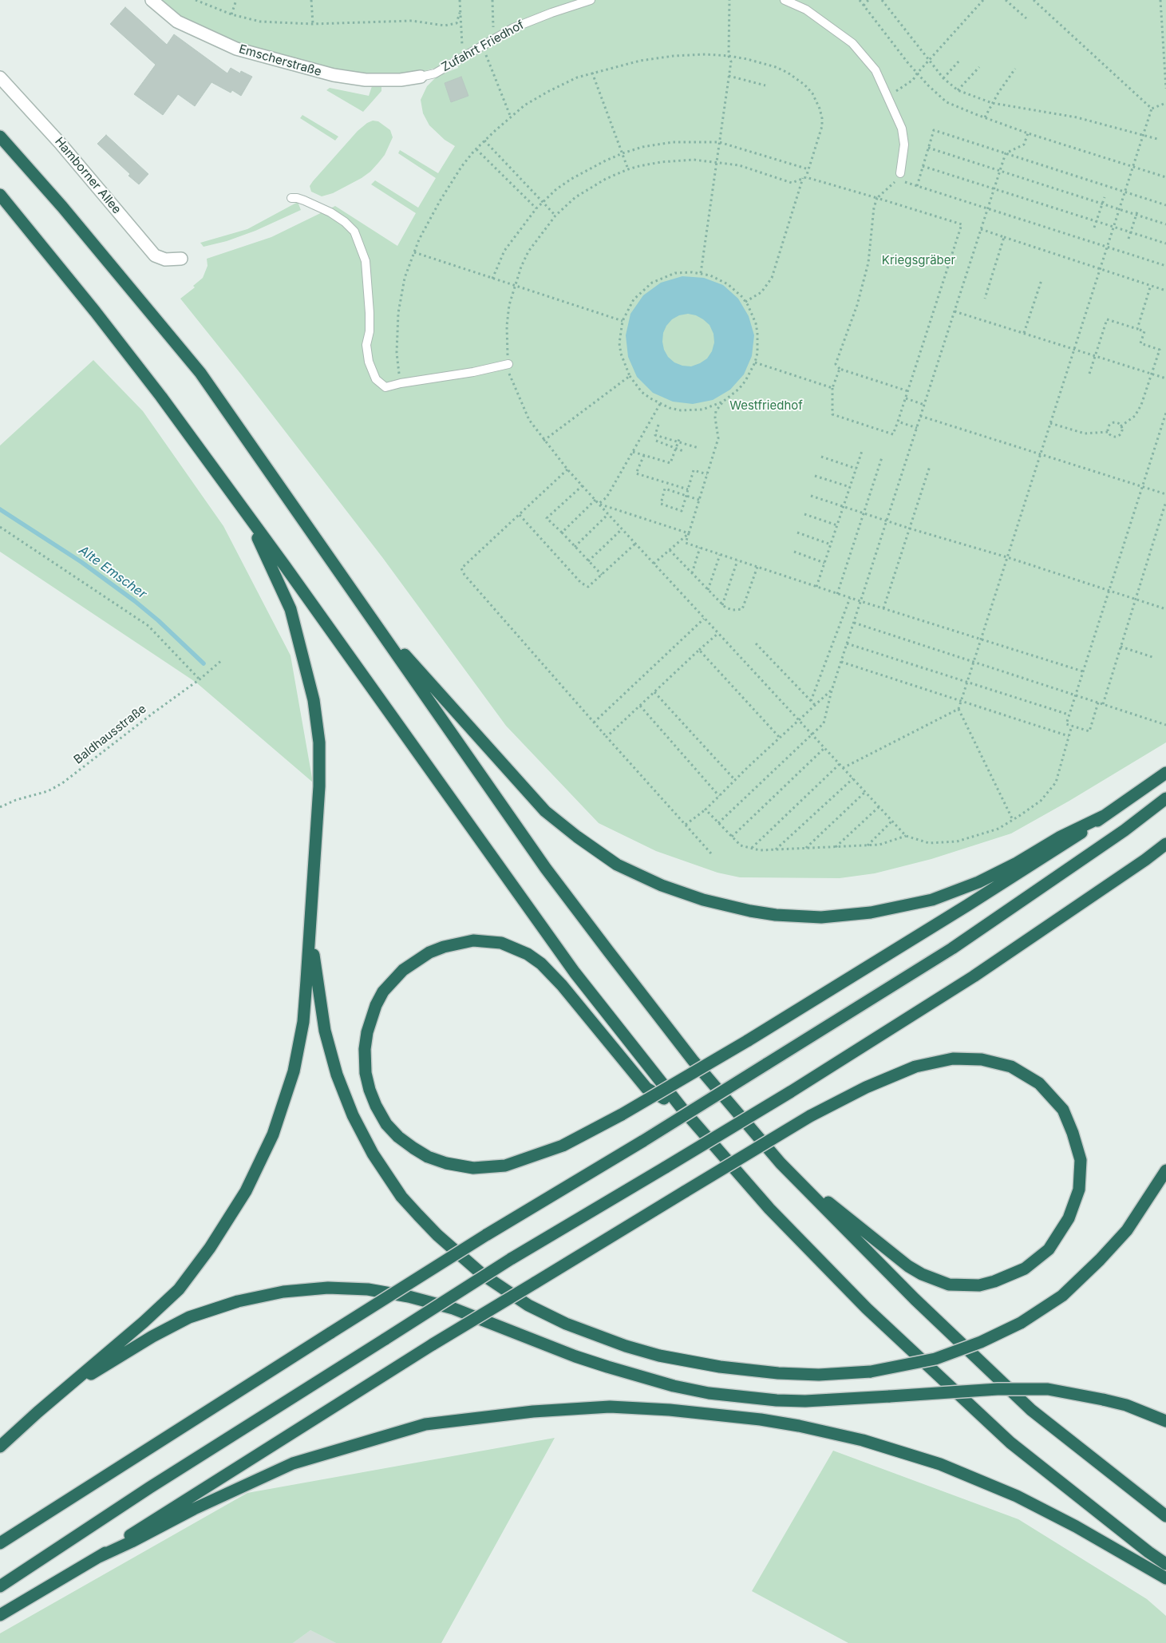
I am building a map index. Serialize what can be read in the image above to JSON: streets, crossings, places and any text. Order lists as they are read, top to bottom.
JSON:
{
  "streets": {
    "street": ["Emscherstraße", "Hamborner Allee"],
    "lane": ["Zufahrt Friedhof"],
    "path": ["Baldhausstraße"]
  },
  "crossings": [
    ["Zufahrt Friedhof", "Emscherstraße"]
  ],
  "water": ["Alte Emscher"],
  "parks": ["Kriegsgräber", "Westfriedhof"]
}
